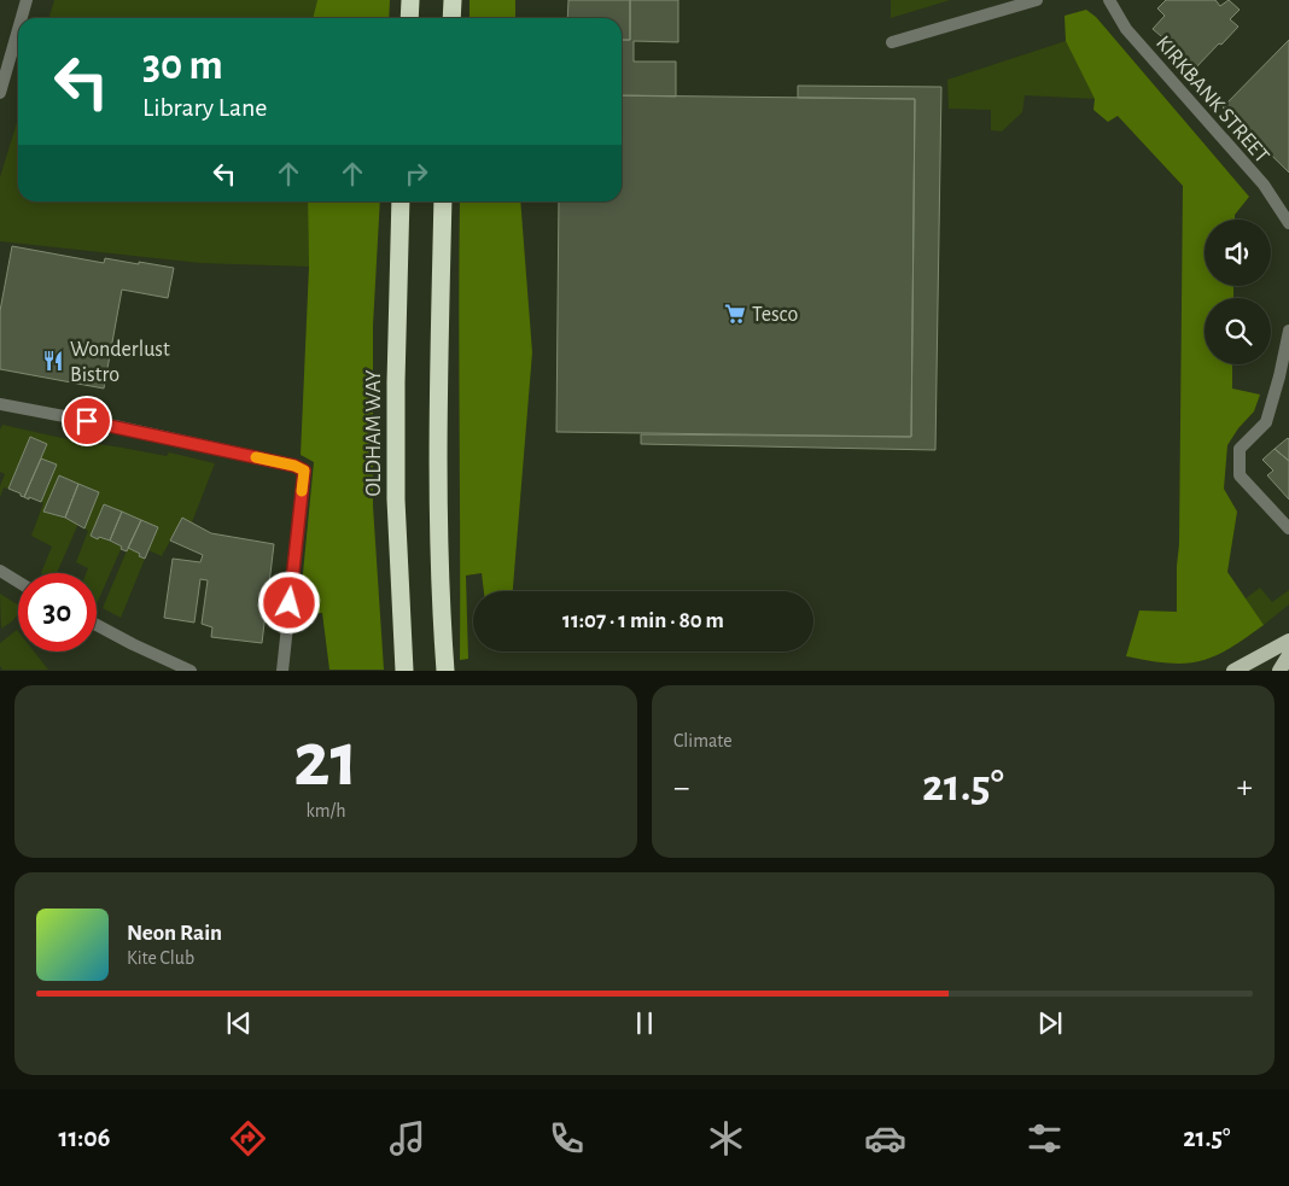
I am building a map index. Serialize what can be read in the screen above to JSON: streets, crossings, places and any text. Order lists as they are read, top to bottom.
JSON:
{
  "streets": {
    "highway": ["OLDHAM WAY"],
    "street": ["KIRKBANK STREET"]
  },
  "places": {
    "supermarket": ["Tesco"],
    "restaurant": ["Wonderlust Bistro"]
  },
  "page": {
    "turn": ["30 m", "Library Lane"],
    "limit": "30",
    "trip": "11:07 · 1 min · 80 m",
    "tile": [
      ["21", "km/h"],
      "Climate"
    ],
    "heat": ["−", "21.5°", "+"],
    "song": ["Neon Rain", "Kite Club"],
    "tabs": ["11:06", "21.5°"]
  }
}
